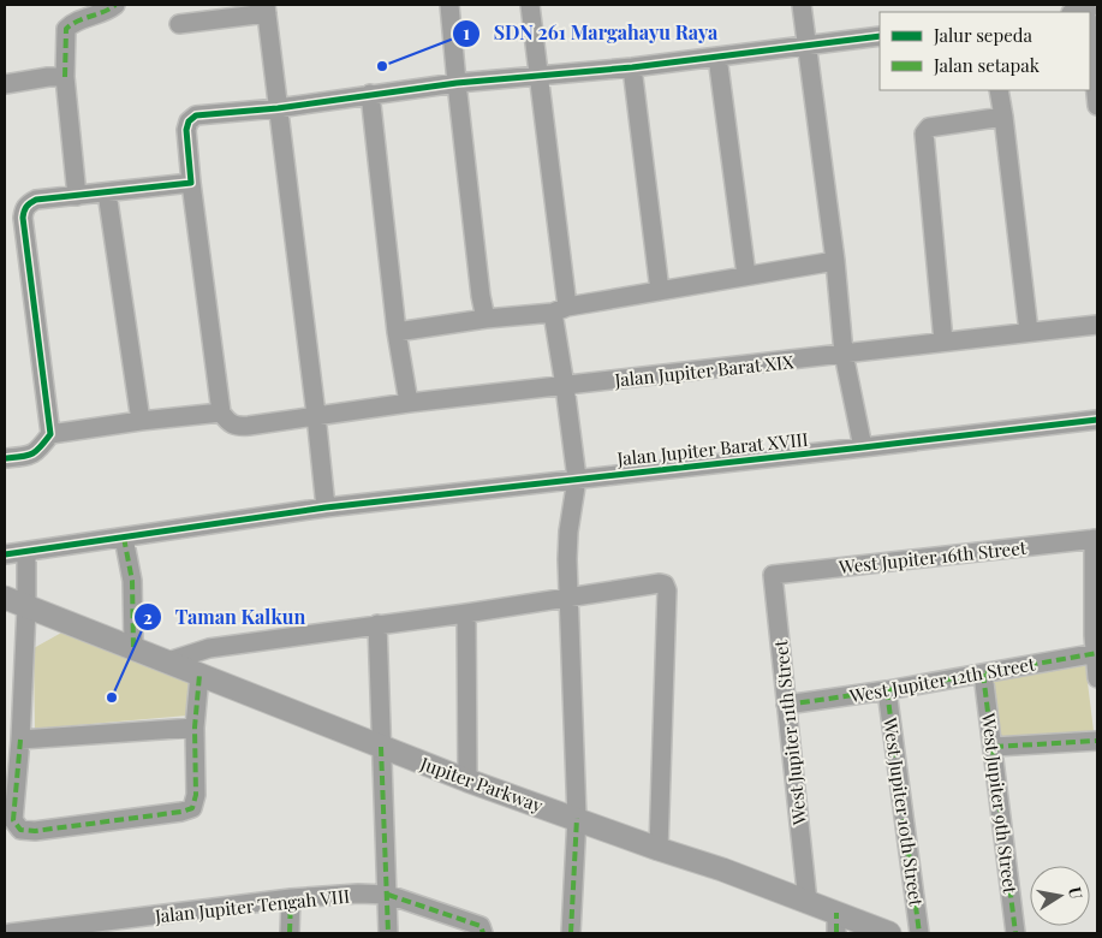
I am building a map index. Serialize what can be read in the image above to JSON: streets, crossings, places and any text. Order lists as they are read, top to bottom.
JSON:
{
  "streets": {
    "street": [
      "Jalan Jupiter Barat XIX",
      "Jalan Jupiter Barat XVIII",
      "West Jupiter 16th Street",
      "West Jupiter 12th Street",
      "West Jupiter 11th Street",
      "Jupiter Parkway",
      "West Jupiter 9th Street",
      "West Jupiter 10th Street",
      "Jalan Jupiter Tengah VIII"
    ]
  },
  "crossings": [
    ["West Jupiter 16th Street", "West Jupiter 11th Street"],
    ["West Jupiter 12th Street", "West Jupiter 11th Street"],
    ["West Jupiter 12th Street", "West Jupiter 9th Street"],
    ["West Jupiter 12th Street", "West Jupiter 10th Street"],
    ["West Jupiter 11th Street", "Jupiter Parkway"]
  ],
  "places": ["SDN 261 Margahayu Raya", "Taman Kalkun"],
  "legend": ["Jalur sepeda", "Jalan setapak"],
  "north": "right"
}
